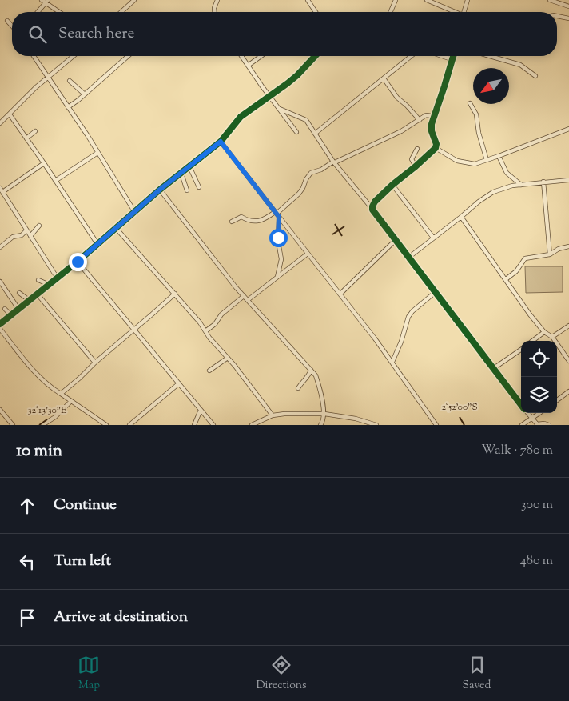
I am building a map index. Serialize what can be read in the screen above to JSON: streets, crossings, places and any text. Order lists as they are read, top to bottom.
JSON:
{
  "north": "bottom left",
  "page": {
    "search": "Search here",
    "heading": ["10 min", "Walk · 780 m"],
    "list": [
      ["Continue", "300 m"],
      ["Turn left", "480 m"],
      "Arrive at destination"
    ],
    "nav": ["Map", "Directions", "Saved"]
  },
  "coordinates": ["2°52'00\"S", "32°13'30\"E"]
}
